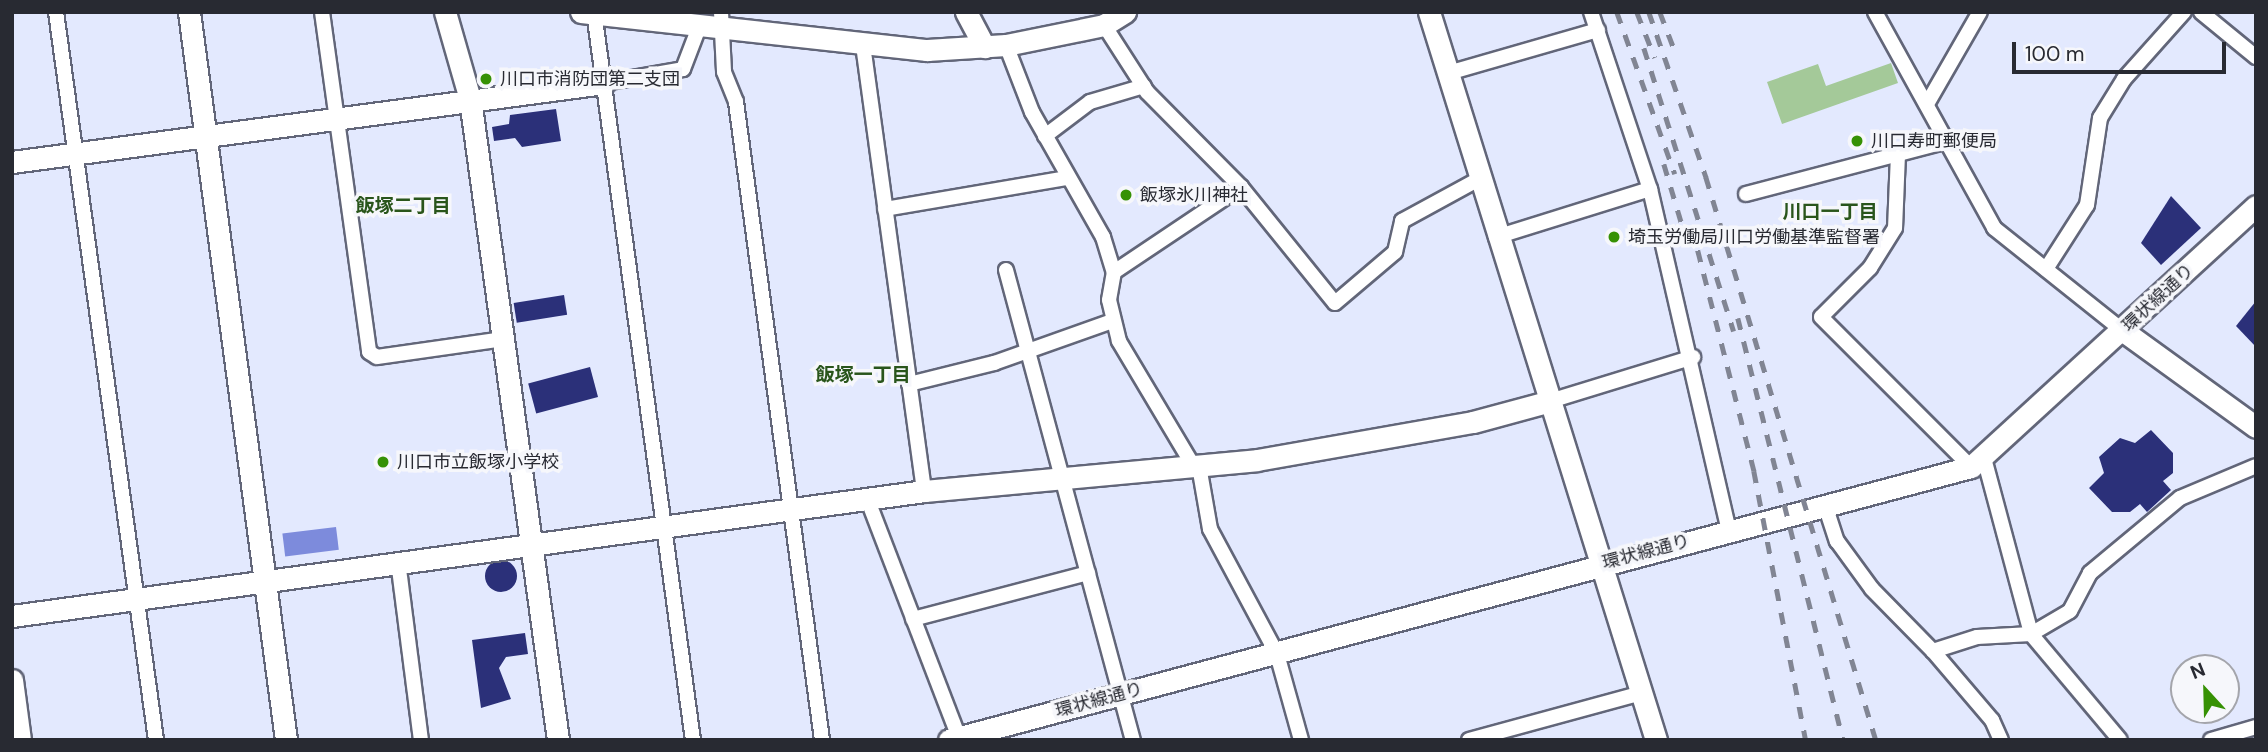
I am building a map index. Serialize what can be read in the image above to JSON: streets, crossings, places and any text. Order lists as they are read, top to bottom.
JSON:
{
  "streets": {
    "street": ["環状線通り"]
  },
  "districts": ["飯塚二丁目", "川口一丁目", "飯塚一丁目"],
  "places": [
    "川口市消防団第二支団",
    "川口寿町郵便局",
    "飯塚氷川神社",
    "埼玉労働局川口労働基準監督署",
    "川口市立飯塚小学校"
  ],
  "scale_bar": "100 m",
  "north": "top"
}
